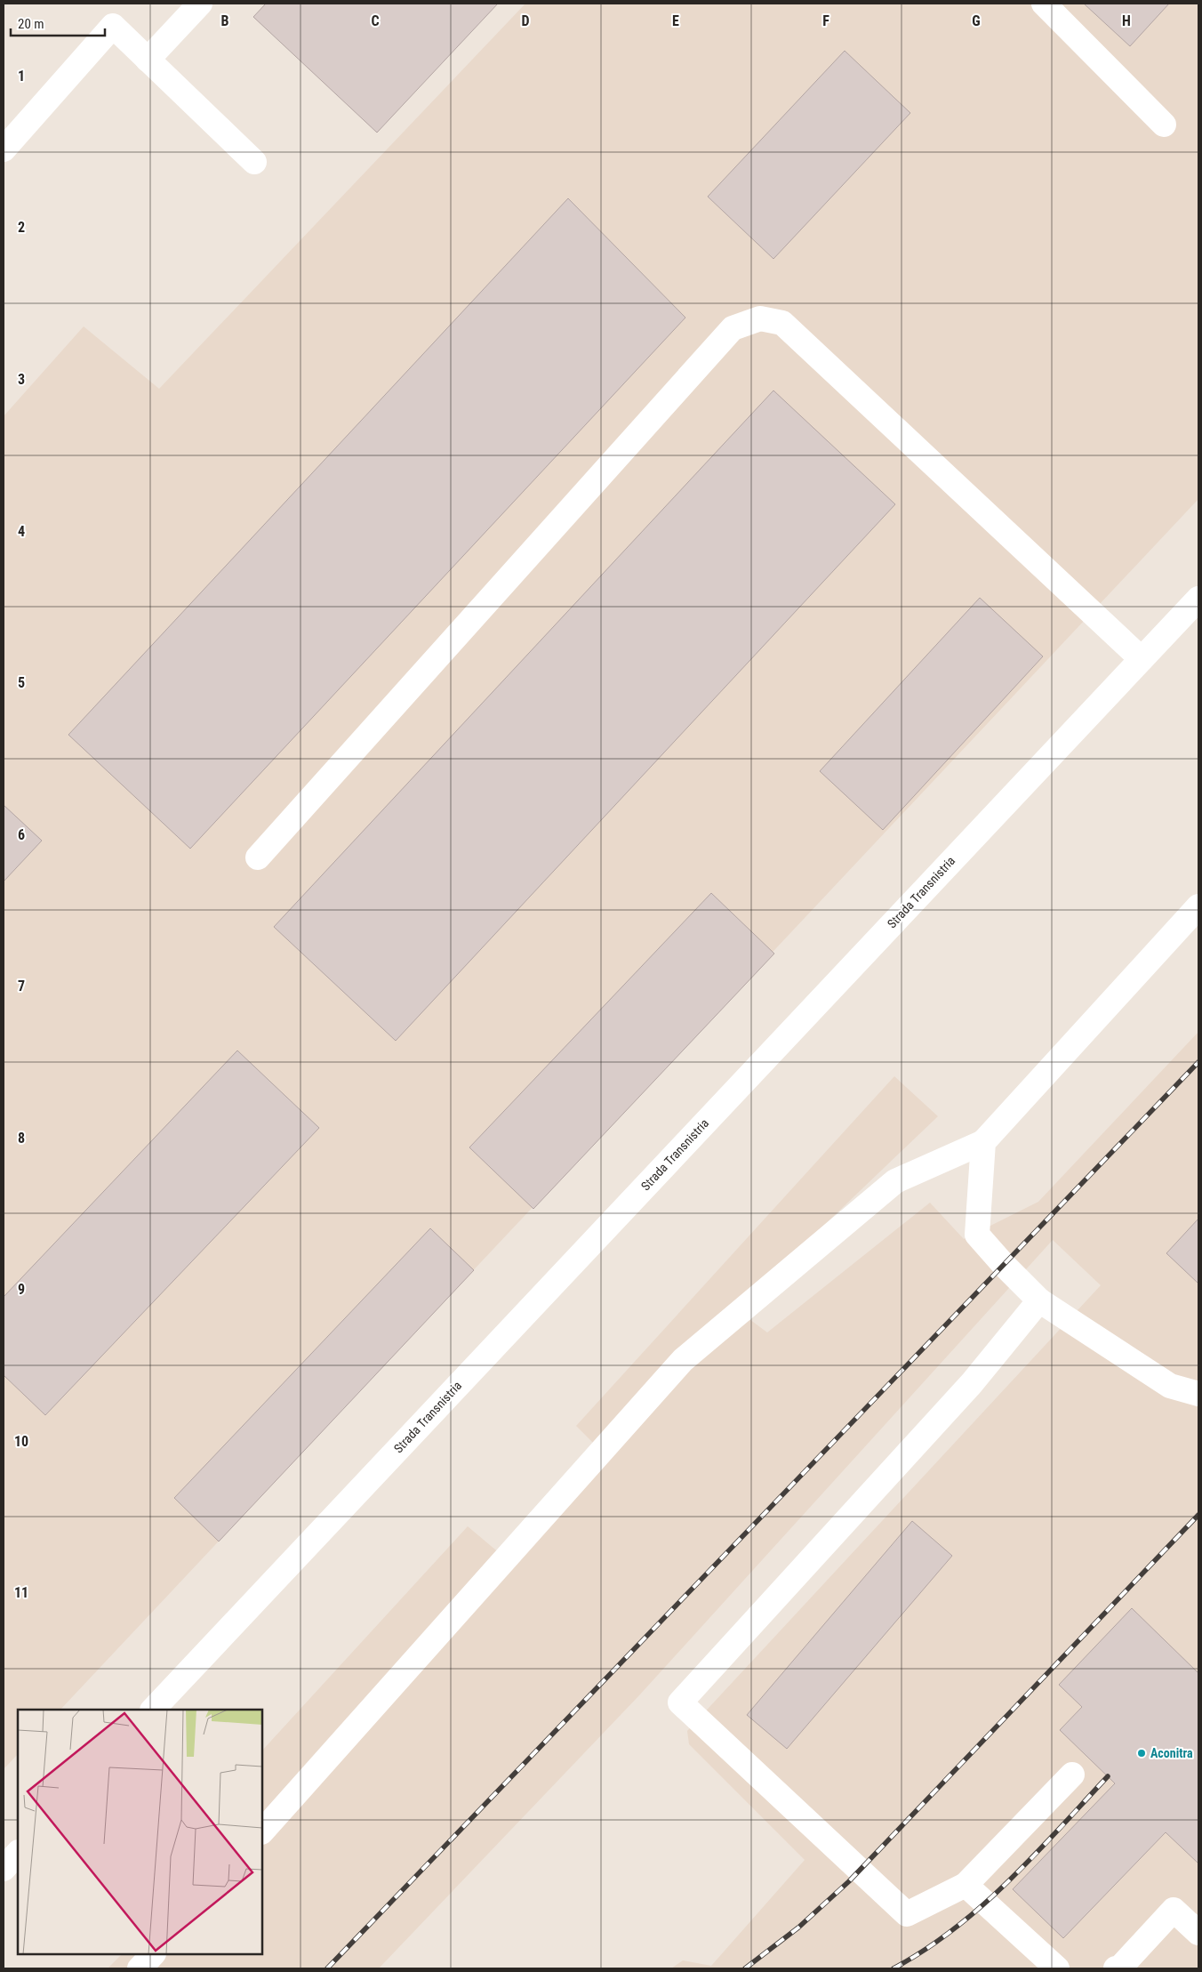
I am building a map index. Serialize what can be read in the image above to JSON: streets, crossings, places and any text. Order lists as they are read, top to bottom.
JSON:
{
  "streets": {
    "street": ["Strada Transnistria"]
  },
  "places": ["Aconitra"],
  "scale_bar": "20 m",
  "grid": {
    "columns": [
      "B",
      "C",
      "D",
      "E",
      "F",
      "G",
      "H"
    ],
    "rows": [
      "1",
      "2",
      "3",
      "4",
      "5",
      "6",
      "7",
      "8",
      "9",
      "10",
      "11"
    ]
  }
}
